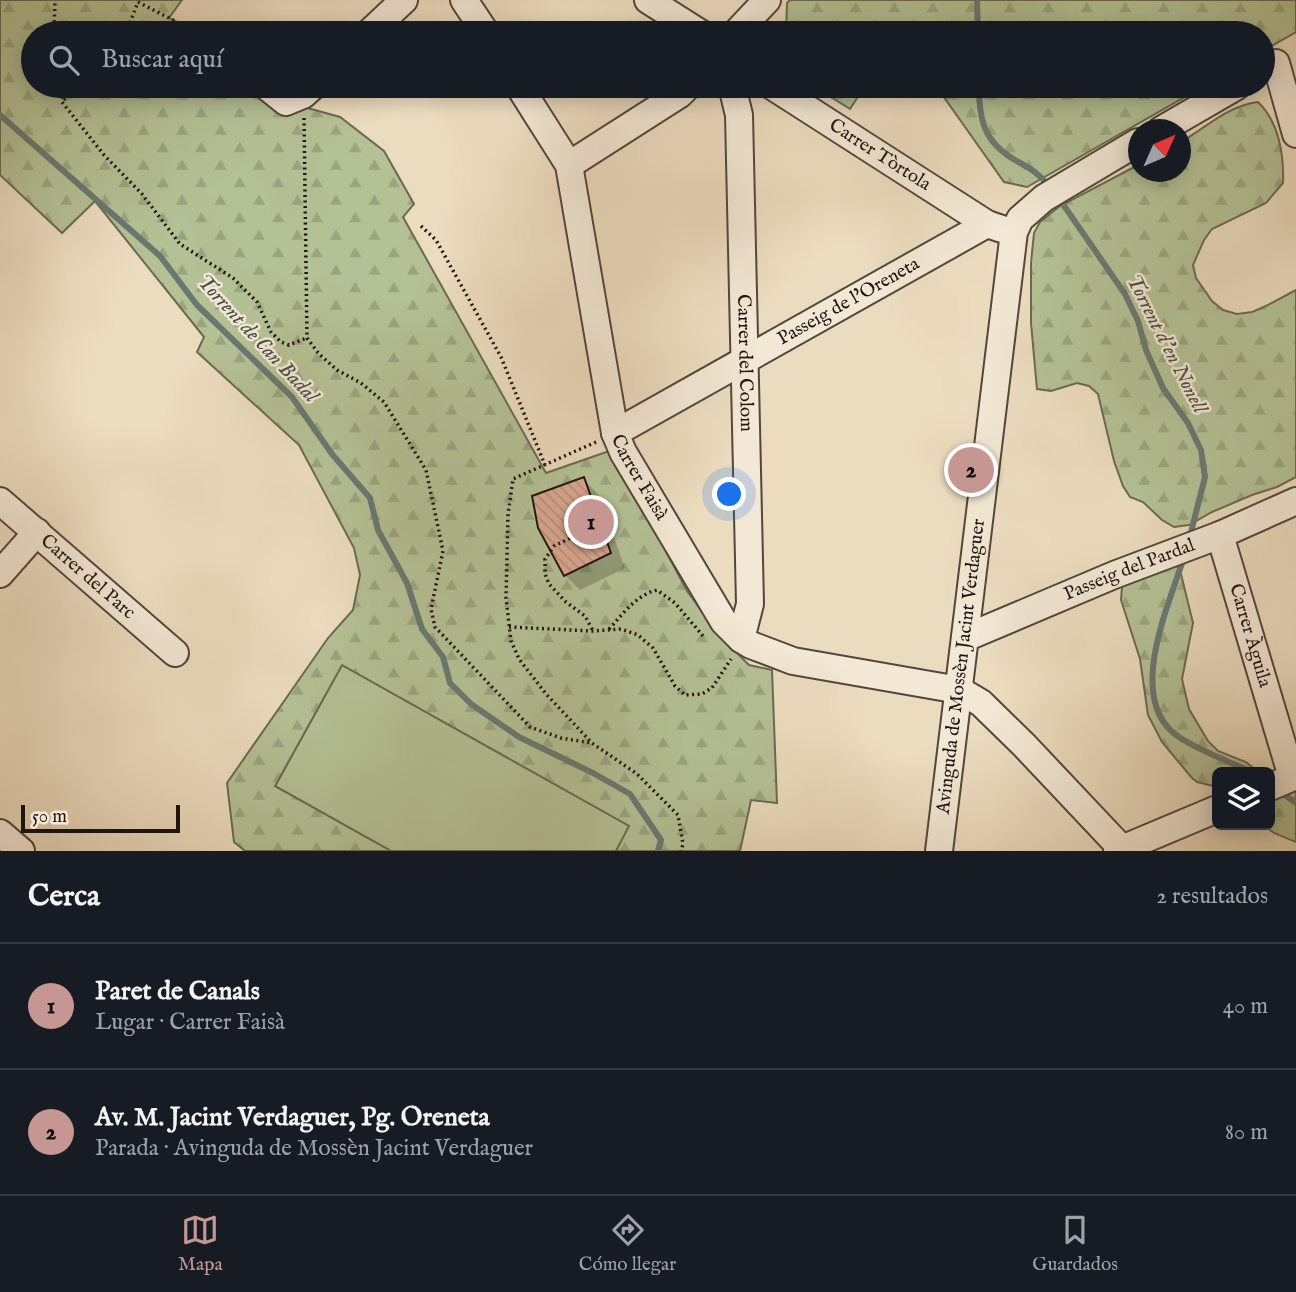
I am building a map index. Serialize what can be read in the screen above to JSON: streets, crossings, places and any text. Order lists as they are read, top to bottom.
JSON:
{
  "streets": {
    "street": [
      "Carrer Tòrtola",
      "Passeig de l'Oreneta",
      "Carrer del Colom",
      "Carrer Faisà",
      "Passeig del Pardal",
      "Carrer del Parc",
      "Carrer Àguila",
      "Avinguda de Mossèn Jacint Verdaguer"
    ]
  },
  "crossings": [
    ["Carrer Tòrtola", "Passeig de l'Oreneta"],
    ["Passeig de l'Oreneta", "Carrer del Colom"],
    ["Passeig de l'Oreneta", "Carrer Faisà"],
    ["Carrer del Colom", "Carrer Faisà"],
    ["Carrer Faisà", "Avinguda de Mossèn Jacint Verdaguer"],
    ["Passeig del Pardal", "Carrer Àguila"],
    ["Passeig del Pardal", "Avinguda de Mossèn Jacint Verdaguer"]
  ],
  "water": ["Torrent de Can Badal", "Torrent d'en Nonell"],
  "scale_bar": "50 m",
  "north": "top right",
  "page": {
    "search": "Buscar aquí",
    "pins": ["2", "1"],
    "scale": "50 m",
    "heading": ["Cerca", "2 resultados"],
    "list": [
      {
        "mark": "1",
        "name": "Paret de Canals",
        "note": "Lugar · Carrer Faisà",
        "value": "40 m"
      },
      {
        "mark": "2",
        "name": "Av. M. Jacint Verdaguer, Pg. Oreneta",
        "note": "Parada · Avinguda de Mossèn Jacint Verdaguer",
        "value": "80 m"
      }
    ],
    "nav": ["Mapa", "Cómo llegar", "Guardados"]
  }
}
